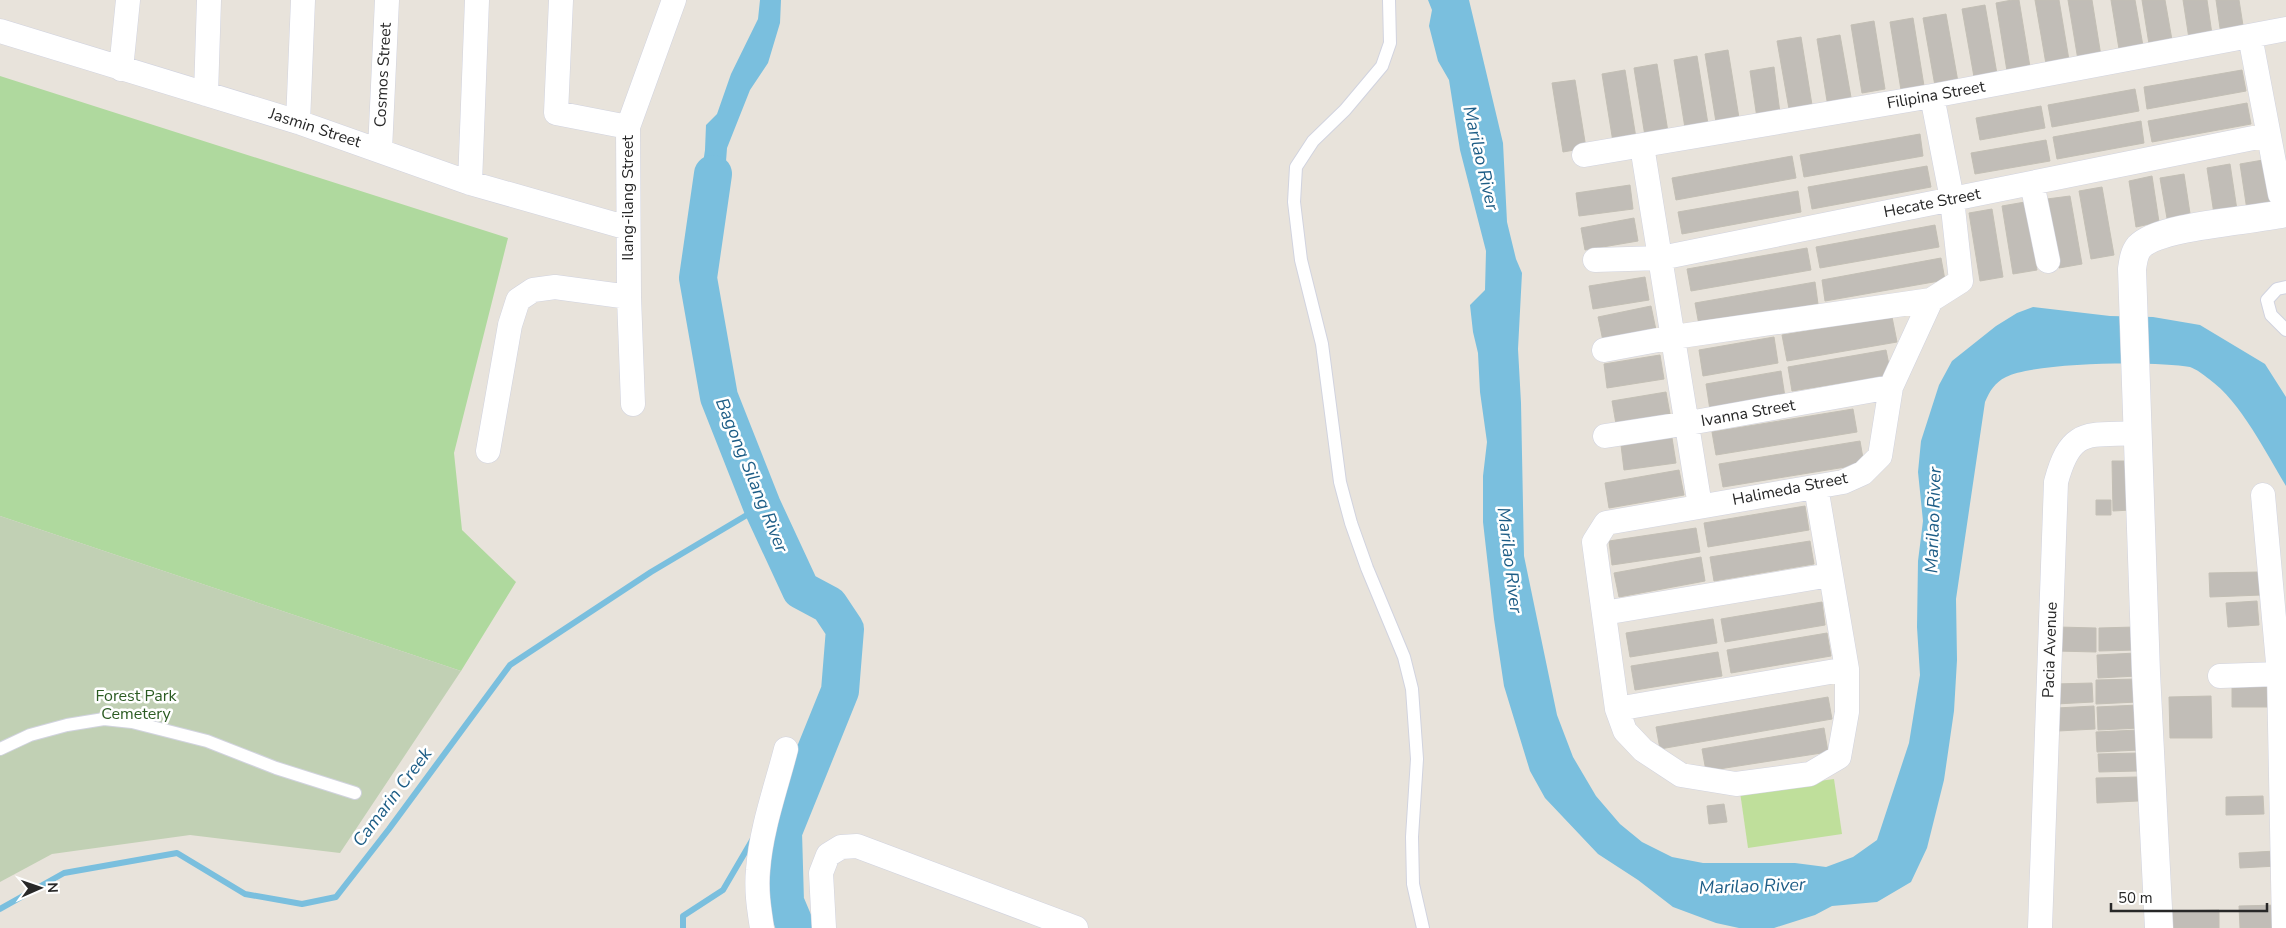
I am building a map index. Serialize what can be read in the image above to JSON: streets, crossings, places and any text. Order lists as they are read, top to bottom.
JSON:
{
  "streets": {
    "street": [
      "Cosmos Street",
      "Filipina Street",
      "Jasmin Street",
      "Ilang-ilang Street",
      "Hecate Street",
      "Ivanna Street",
      "Halimeda Street",
      "Pacia Avenue"
    ]
  },
  "crossings": [
    ["Cosmos Street", "Jasmin Street"],
    ["Jasmin Street", "Ilang-ilang Street"],
    ["Ivanna Street", "Halimeda Street"]
  ],
  "water": ["Marilao River", "Bagong Silang River", "Camarin Creek"],
  "parks": ["Forest Park Cemetery"],
  "scale_bar": "50 m",
  "north": "right"
}
